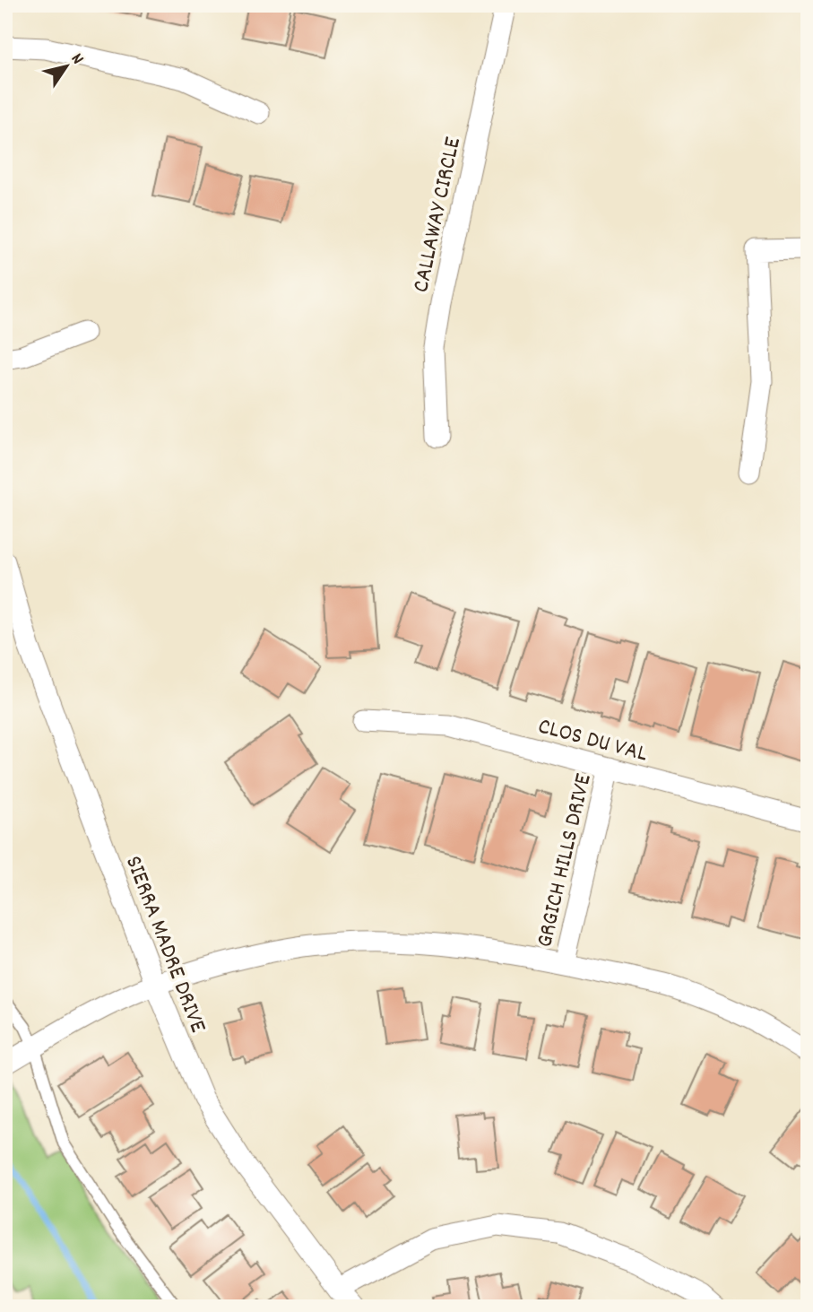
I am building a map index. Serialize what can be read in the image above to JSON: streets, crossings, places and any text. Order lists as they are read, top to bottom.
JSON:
{
  "streets": {
    "street": [
      "CALLAWAY CIRCLE",
      "CLOS DU VAL",
      "GRGICH HILLS DRIVE",
      "SIERRA MADRE DRIVE"
    ]
  },
  "crossings": [
    ["CLOS DU VAL", "GRGICH HILLS DRIVE"]
  ],
  "north": "top right"
}
